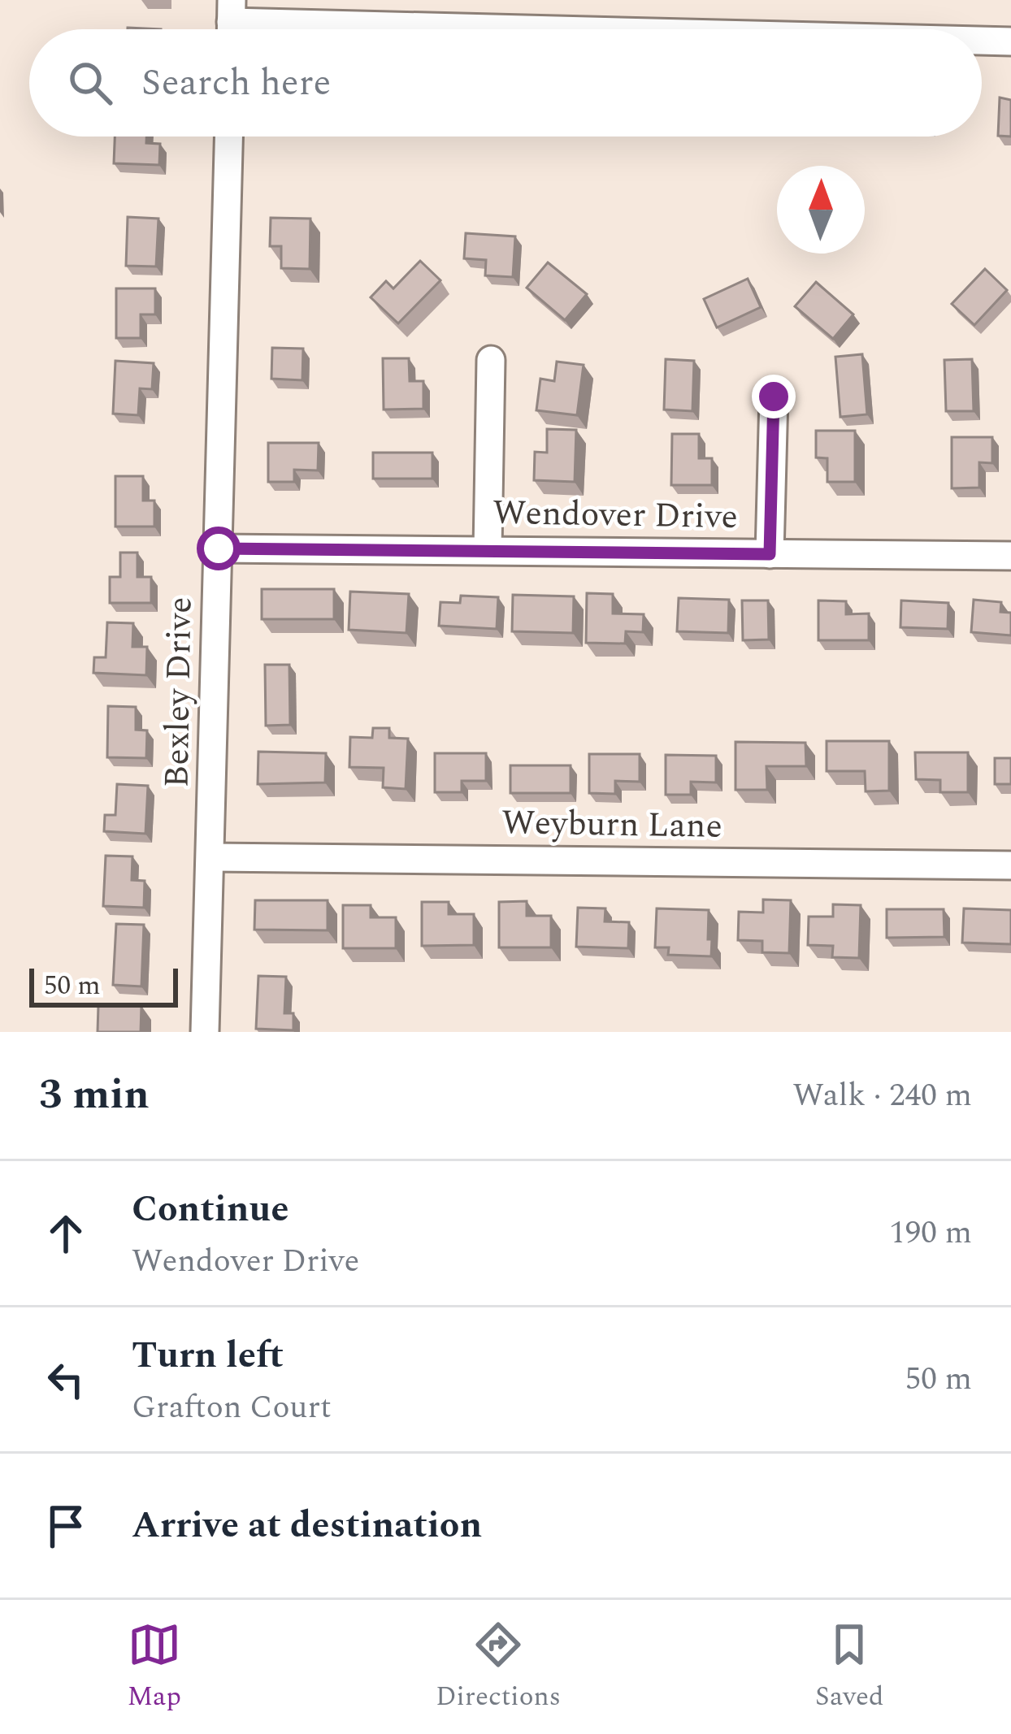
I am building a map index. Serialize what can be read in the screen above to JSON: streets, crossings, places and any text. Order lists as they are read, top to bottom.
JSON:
{
  "streets": {
    "street": ["Wendover Drive", "Bexley Drive", "Weyburn Lane"]
  },
  "crossings": [
    ["Wendover Drive", "Bexley Drive"],
    ["Bexley Drive", "Weyburn Lane"]
  ],
  "scale_bar": "50 m",
  "north": "top",
  "page": {
    "search": "Search here",
    "scale": "50 m",
    "heading": ["3 min", "Walk · 240 m"],
    "list": [
      ["Continue", "Wendover Drive", "190 m"],
      ["Turn left", "Grafton Court", "50 m"],
      "Arrive at destination"
    ],
    "nav": ["Map", "Directions", "Saved"]
  }
}
